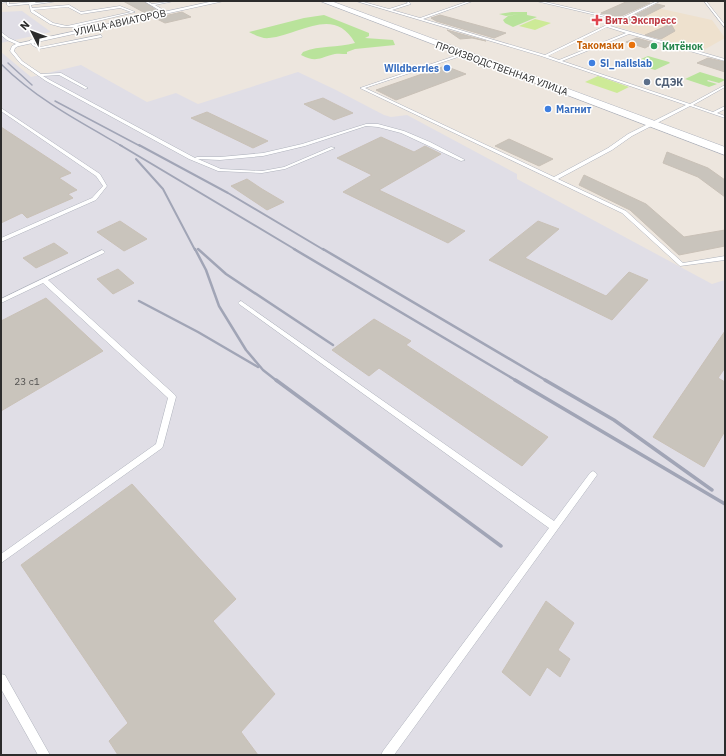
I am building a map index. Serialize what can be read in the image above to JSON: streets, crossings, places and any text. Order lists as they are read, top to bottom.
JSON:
{
  "streets": {
    "main road": ["ПРОИЗВОДСТВЕННАЯ УЛИЦА"],
    "street": ["УЛИЦА АВИАТОРОВ"]
  },
  "places": {
    "health": ["Вита Экспресс"],
    "other": [
      "Такомаки",
      "Китёнок",
      "Si_nailslab",
      "Wildberries",
      "СДЭК",
      "Магнит"
    ]
  },
  "house_numbers": ["23 с1"],
  "north": "top left"
}
